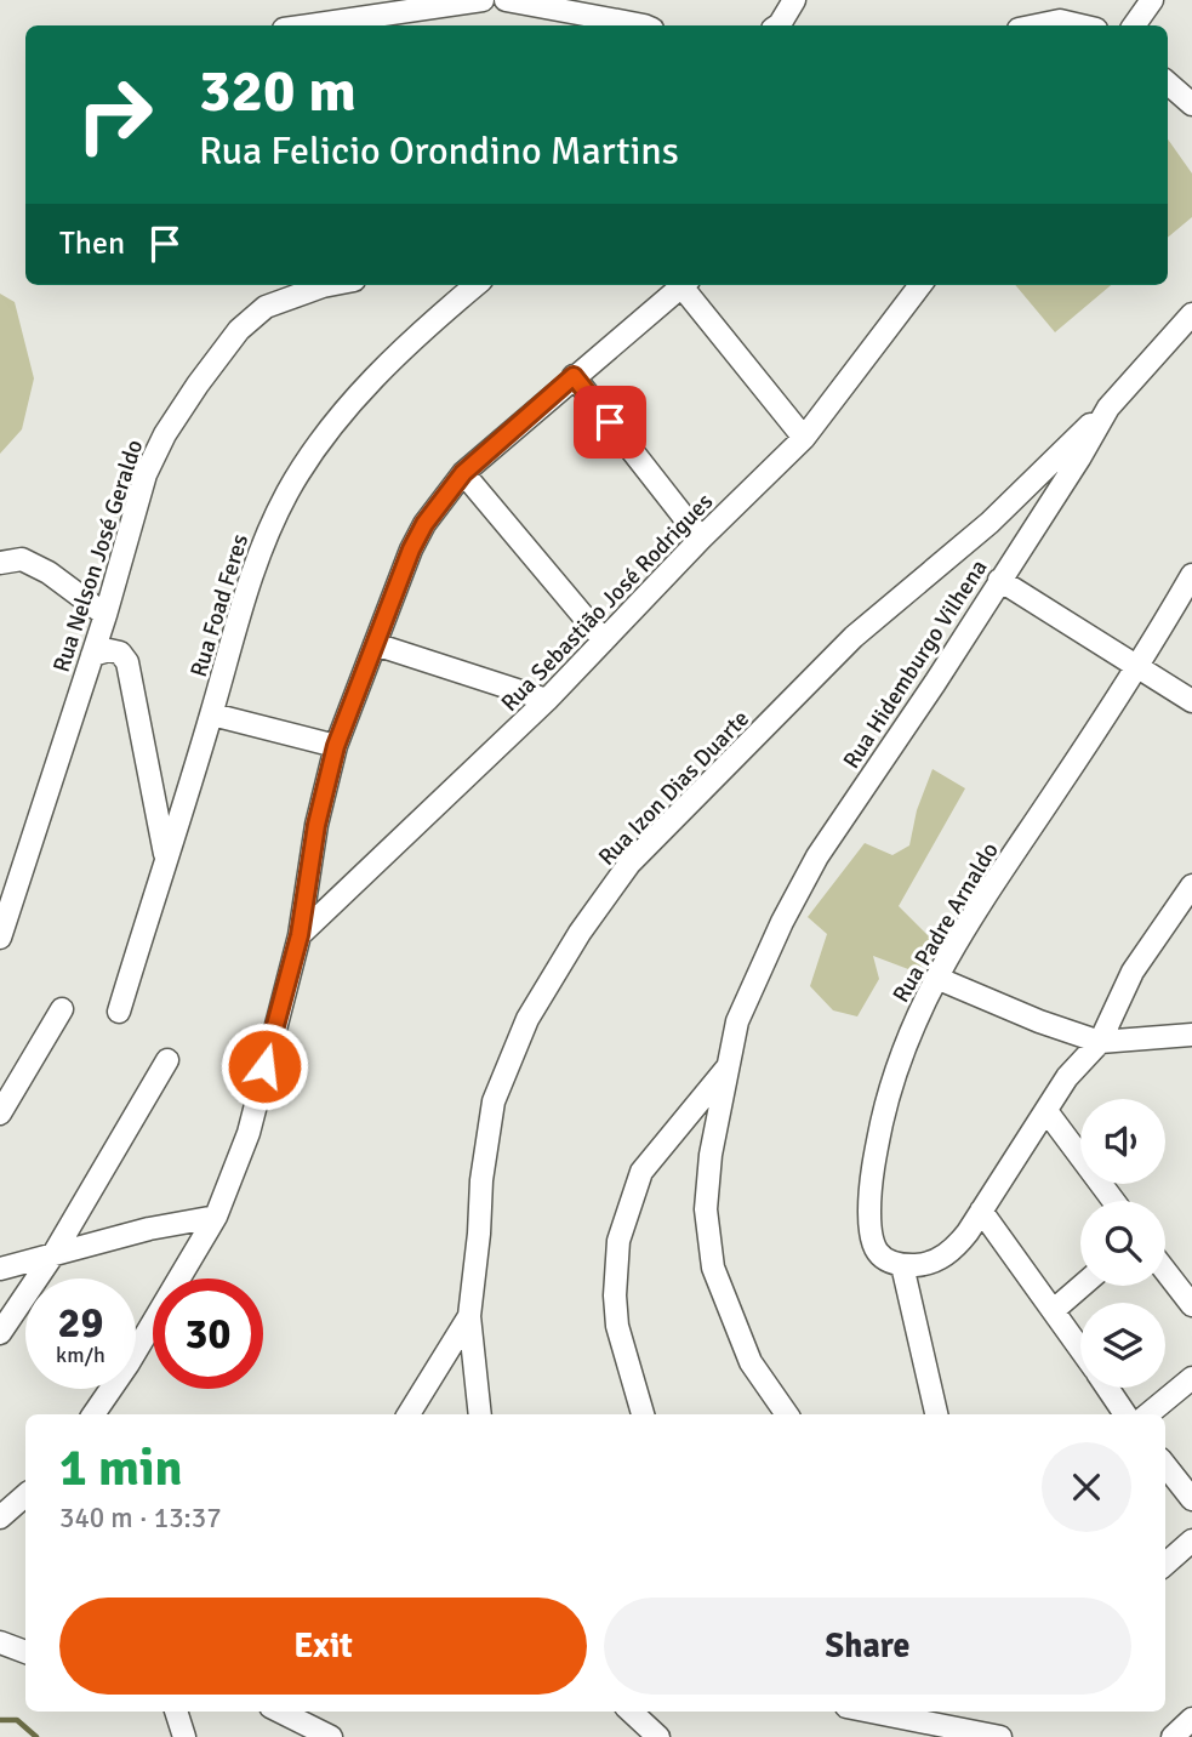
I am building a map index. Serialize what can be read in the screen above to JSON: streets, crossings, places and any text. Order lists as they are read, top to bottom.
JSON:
{
  "streets": {
    "street": [
      "Rua Nelson José Geraldo",
      "Rua Sebastião José Rodrigues",
      "Rua Foad Feres",
      "Rua Hidemburgo Vilhena",
      "Rua Izon Dias Duarte",
      "Rua Padre Arnaldo"
    ]
  },
  "crossings": [
    ["Rua Hidemburgo Vilhena", "Rua Izon Dias Duarte"]
  ],
  "page": {
    "turn": ["320 m", "Rua Felicio Orondino Martins"],
    "then": "Then",
    "speed": "29 km/h",
    "limit": "30",
    "heading": ["1 min", "340 m · 13:37"],
    "buttons": ["Exit", "Share"]
  }
}
